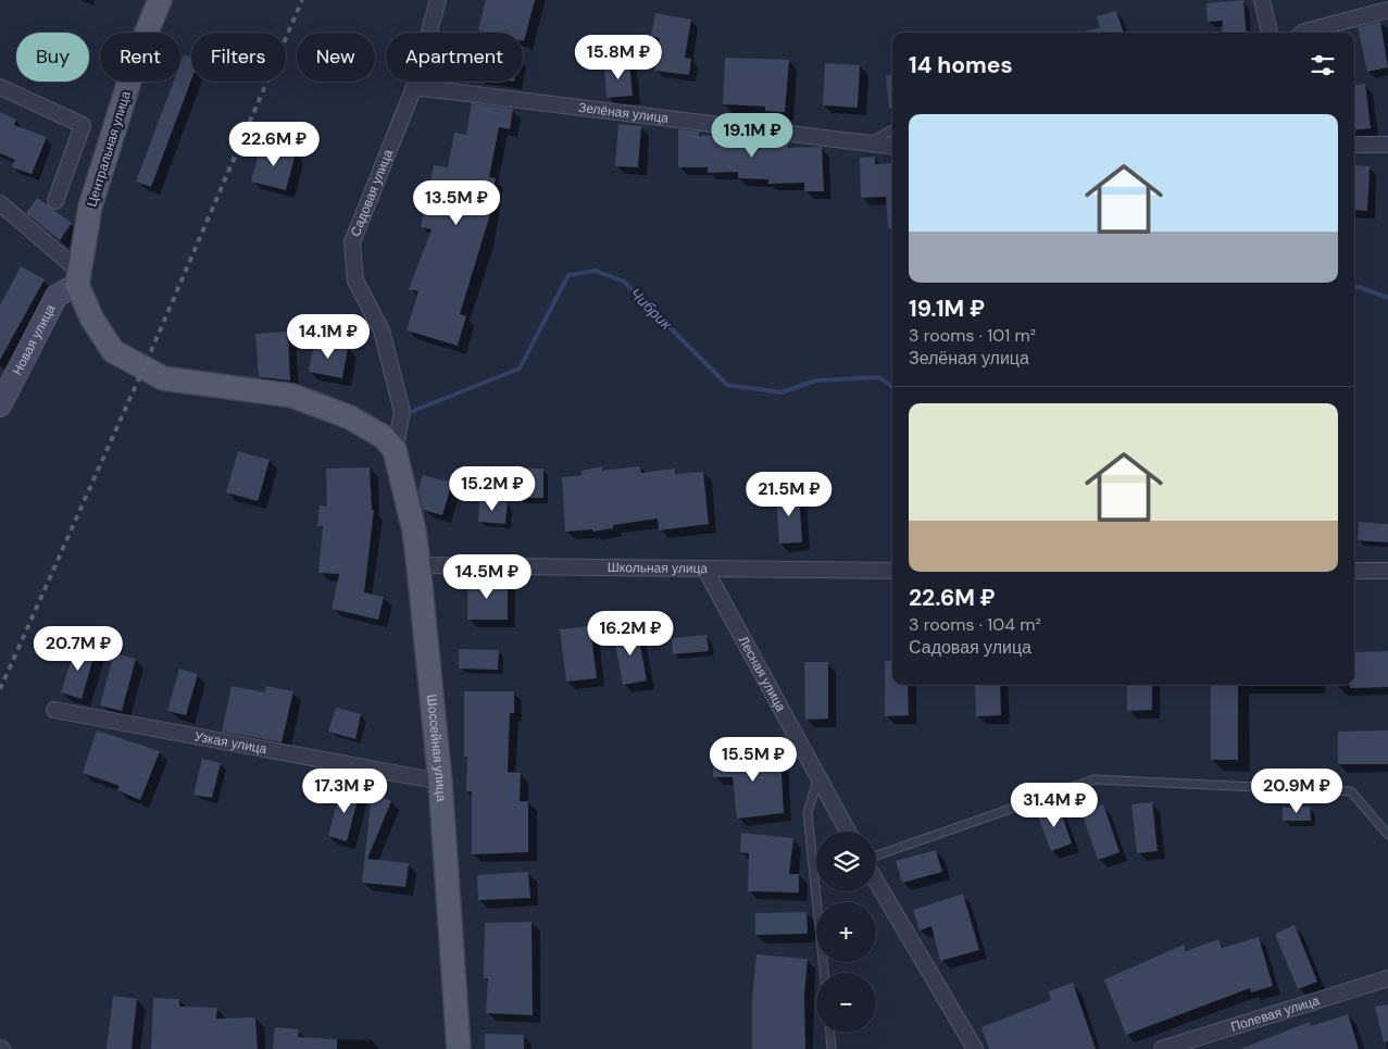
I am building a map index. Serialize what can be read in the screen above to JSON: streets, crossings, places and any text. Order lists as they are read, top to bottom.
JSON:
{
  "streets": {
    "main road": ["Центральная улица", "Шоссейная улица"],
    "street": [
      "Зелёная улица",
      "Садовая улица",
      "Новая улица",
      "Школьная улица",
      "Лесная улица",
      "Узкая улица",
      "Полевая улица"
    ]
  },
  "crossings": [
    ["Зелёная улица", "Садовая улица"],
    ["Центральная улица", "Новая улица"],
    ["Садовая улица", "Шоссейная улица"],
    ["Школьная улица", "Лесная улица"],
    ["Школьная улица", "Шоссейная улица"],
    ["Узкая улица", "Шоссейная улица"]
  ],
  "water": ["Чибрик"],
  "page": {
    "chip": [
      "Buy",
      "Rent",
      "Filters",
      "New",
      "Apartment"
    ],
    "heading": "14 homes",
    "price": [
      "15.8M ₽",
      "19.1M ₽",
      "22.6M ₽",
      "13.5M ₽",
      "14.1M ₽",
      "15.2M ₽",
      "21.5M ₽",
      "14.5M ₽",
      "16.2M ₽",
      "20.7M ₽",
      "15.5M ₽",
      "17.3M ₽",
      "20.9M ₽",
      "31.4M ₽"
    ],
    "list": [
      {
        "name": "19.1M ₽",
        "note": "3 rooms · 101 m² · Зелёная улица"
      },
      {
        "name": "22.6M ₽",
        "note": "3 rooms · 104 m² · Садовая улица"
      }
    ],
    "map_buttons": ["+", "−"]
  }
}
